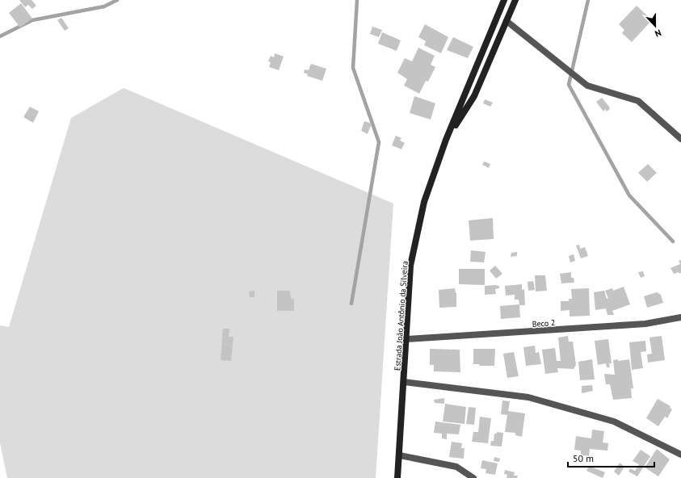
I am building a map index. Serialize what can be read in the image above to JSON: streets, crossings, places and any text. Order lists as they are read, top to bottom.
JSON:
{
  "streets": {
    "main road": ["Estrada João Antônio da Silveira"],
    "street": ["Beco 2"]
  },
  "crossings": [
    ["Estrada João Antônio da Silveira", "Beco 2"]
  ],
  "scale_bar": "50 m",
  "north": "bottom"
}
